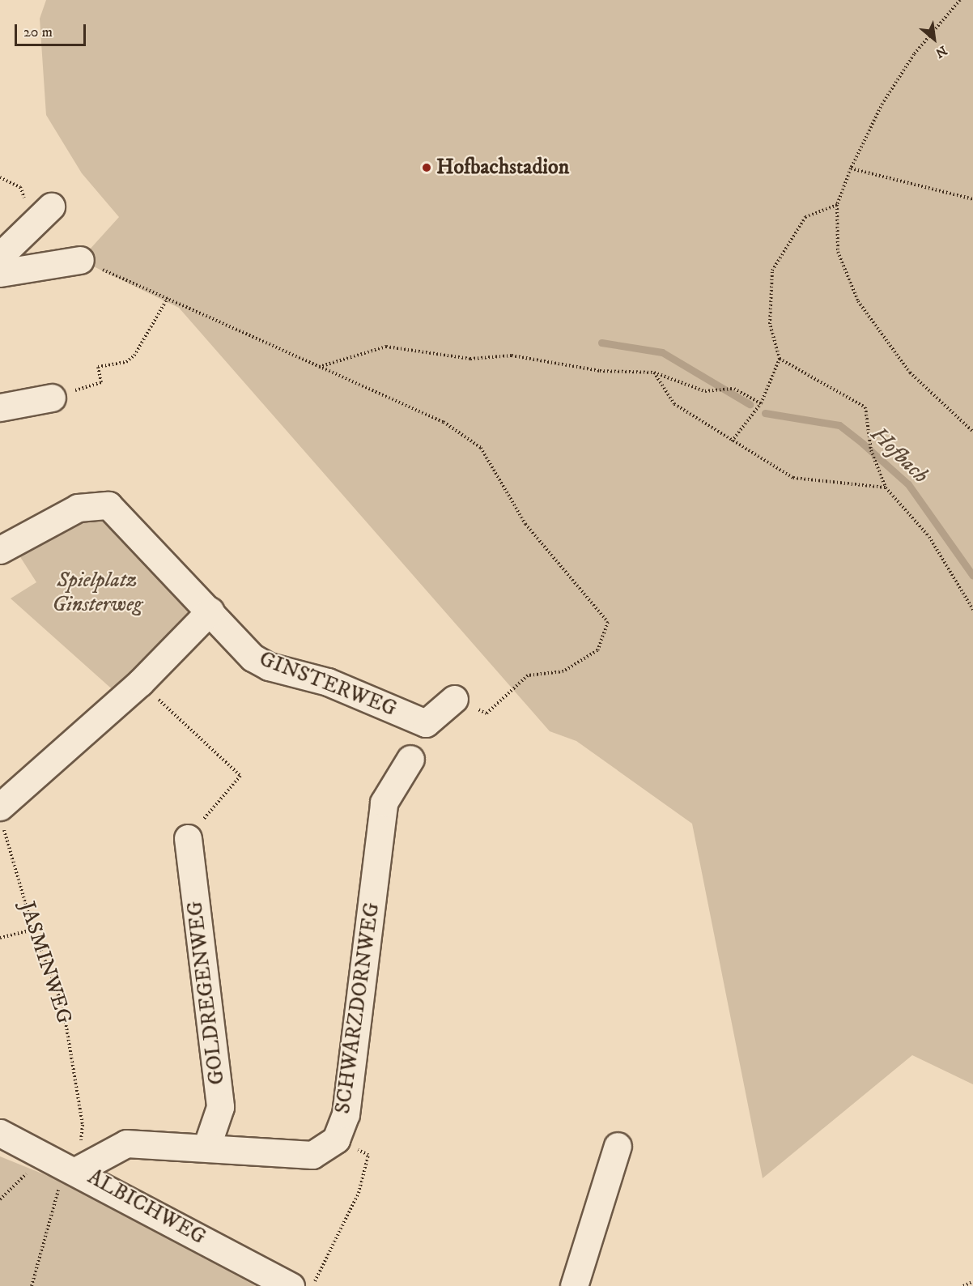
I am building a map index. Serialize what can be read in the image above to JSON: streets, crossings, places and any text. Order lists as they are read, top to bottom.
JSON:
{
  "streets": {
    "street": [
      "GINSTERWEG",
      "GOLDREGENWEG",
      "SCHWARZDORNWEG",
      "ALBICHWEG"
    ],
    "path": ["JASMINWEG"]
  },
  "crossings": [
    ["JASMINWEG", "SCHWARZDORNWEG"],
    ["JASMINWEG", "ALBICHWEG"],
    ["GOLDREGENWEG", "SCHWARZDORNWEG"],
    ["SCHWARZDORNWEG", "ALBICHWEG"]
  ],
  "water": ["Hofbach"],
  "parks": ["Spielplatz Ginsterweg"],
  "places": ["Hofbachstadion"],
  "scale_bar": "20 m",
  "north": "bottom right"
}
